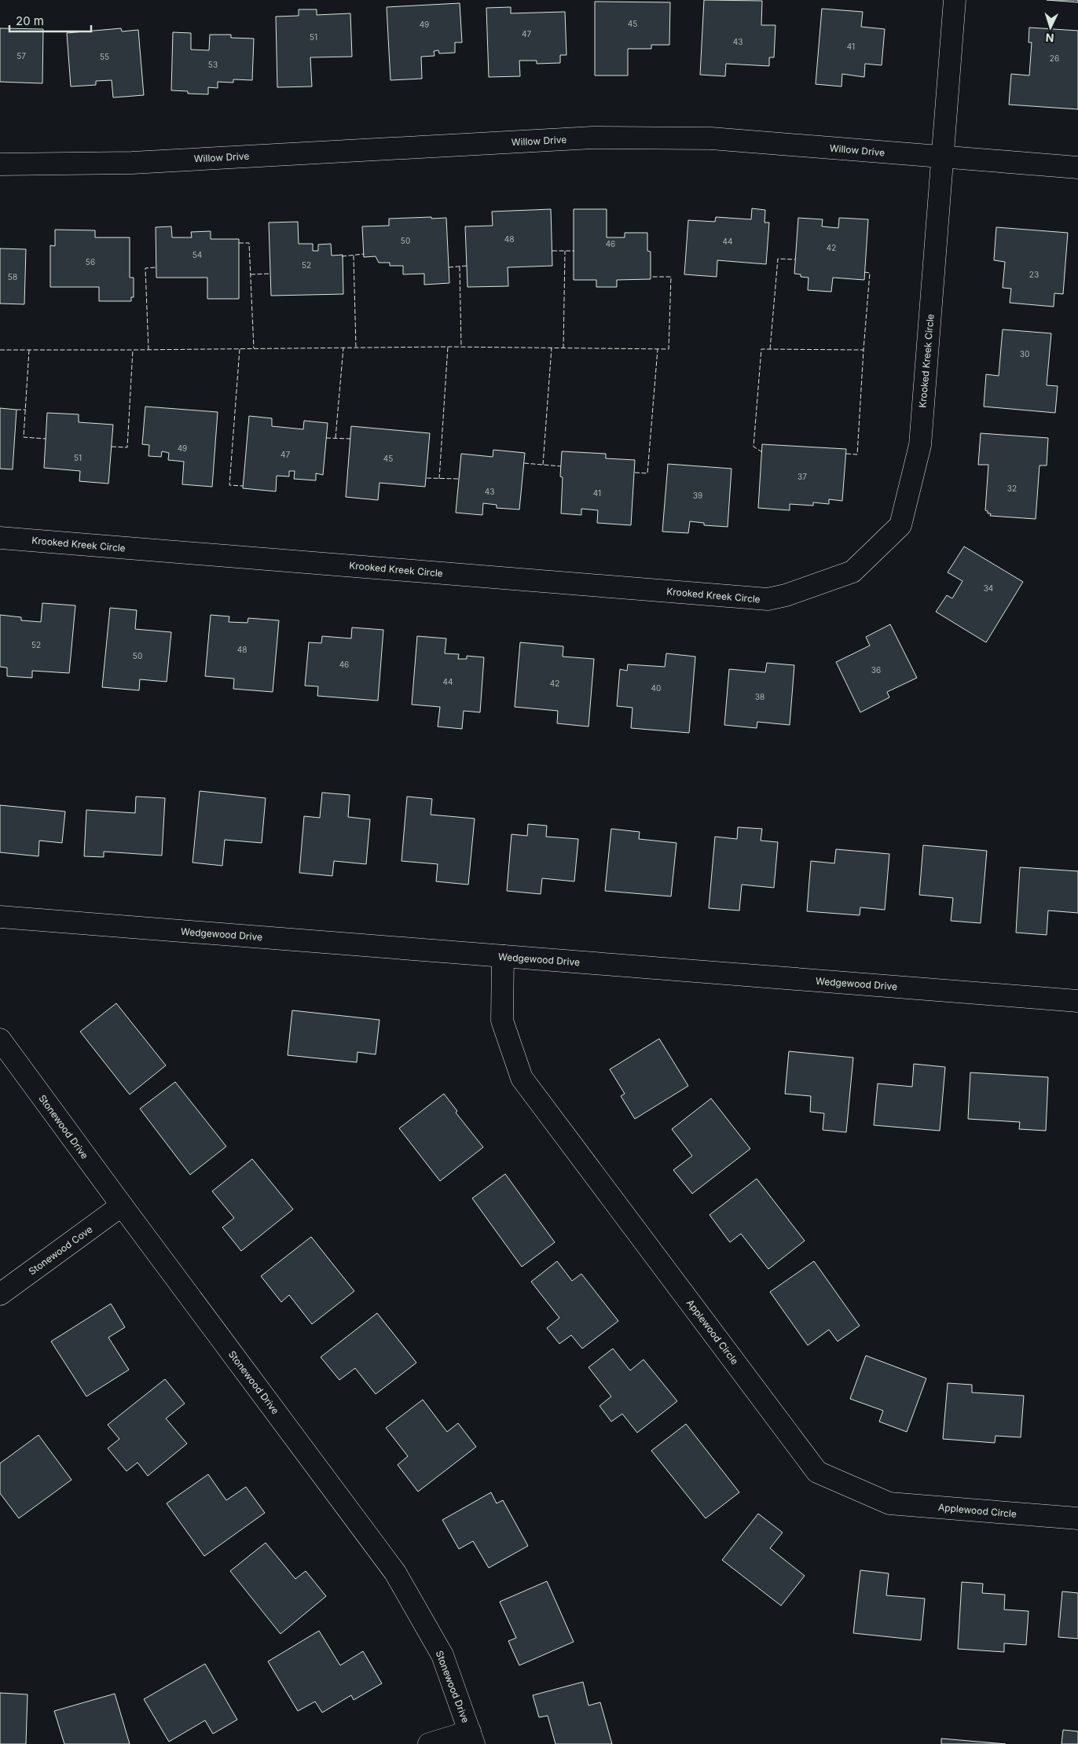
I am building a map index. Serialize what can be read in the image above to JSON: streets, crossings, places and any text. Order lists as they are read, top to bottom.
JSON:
{
  "streets": {
    "street": [
      "Willow Drive",
      "Krooked Kreek Circle",
      "Wedgewood Drive",
      "Stonewood Drive",
      "Stonewood Cove",
      "Applewood Circle"
    ]
  },
  "crossings": [
    ["Willow Drive", "Krooked Kreek Circle"],
    ["Wedgewood Drive", "Applewood Circle"],
    ["Stonewood Drive", "Stonewood Cove"]
  ],
  "house_numbers": [
    "45",
    "49",
    "47",
    "51",
    "43",
    "41",
    "57",
    "55",
    "26",
    "53",
    "48",
    "50",
    "44",
    "46",
    "42",
    "54",
    "56",
    "52",
    "23",
    "58",
    "30",
    "49",
    "47",
    "51",
    "45",
    "37",
    "32",
    "43",
    "41",
    "39",
    "34",
    "52",
    "48",
    "50",
    "46",
    "36",
    "44",
    "42",
    "40",
    "38"
  ],
  "scale_bar": "20 m",
  "north": "bottom"
}
